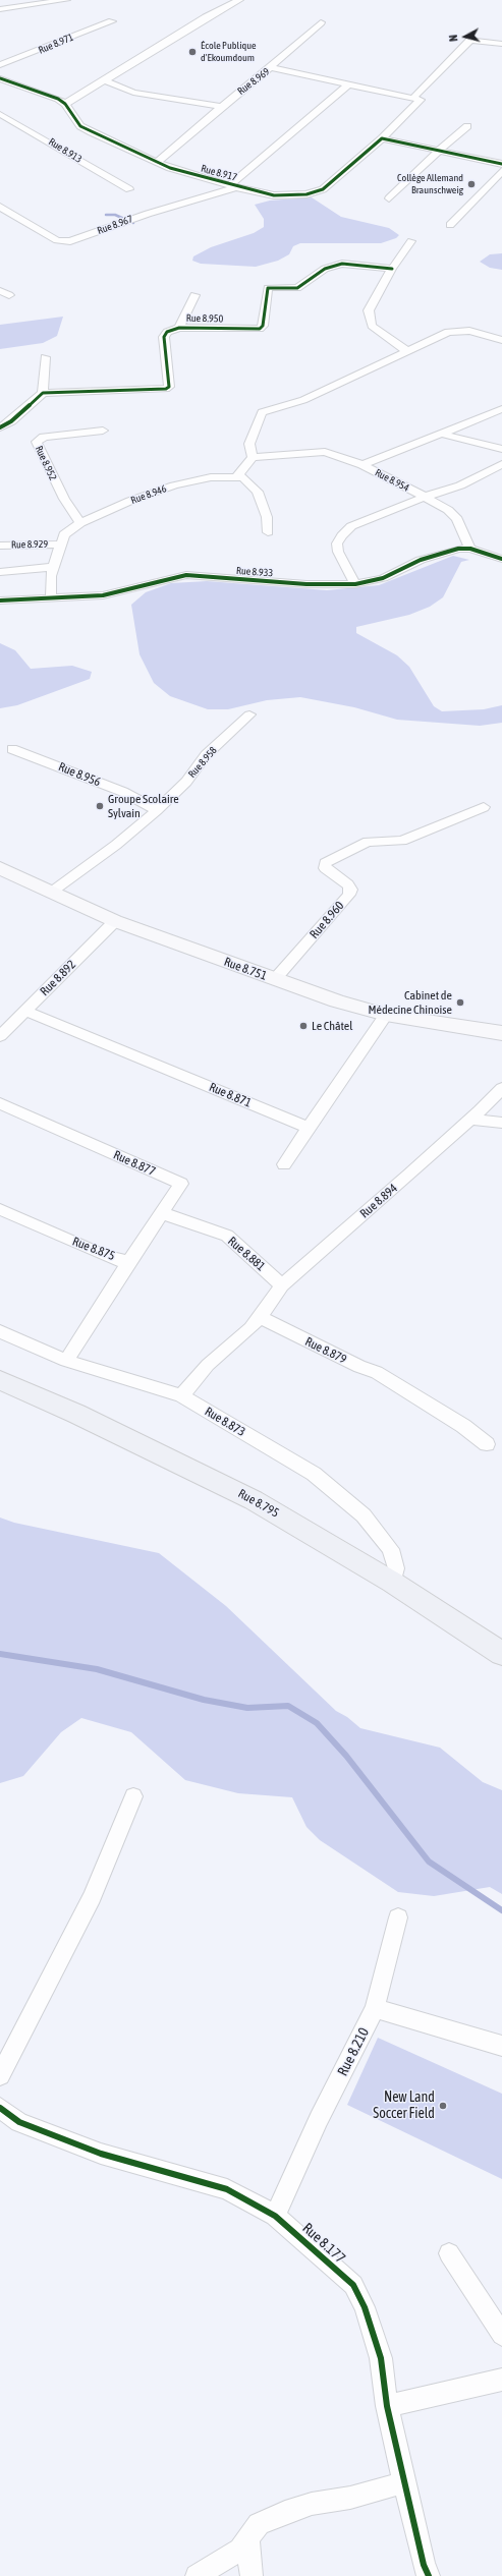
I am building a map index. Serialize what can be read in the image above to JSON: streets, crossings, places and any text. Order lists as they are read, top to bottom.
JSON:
{
  "streets": {
    "highway": ["Rue 8.795"],
    "main road": ["Rue 8.751"],
    "street": [
      "Rue 8.971",
      "Rue 8.969",
      "Rue 8.913",
      "Rue 8.917",
      "Rue 8.967",
      "Rue 8.950",
      "Rue 8.952",
      "Rue 8.954",
      "Rue 8.946",
      "Rue 8.929",
      "Rue 8.933",
      "Rue 8.958",
      "Rue 8.956",
      "Rue 8.960",
      "Rue 8.892",
      "Rue 8.871",
      "Rue 8.877",
      "Rue 8.894",
      "Rue 8.875",
      "Rue 8.881",
      "Rue 8.879",
      "Rue 8.873",
      "Rue 8.210",
      "Rue 8.177"
    ]
  },
  "crossings": [
    ["Rue 8.969", "Rue 8.917"],
    ["Rue 8.917", "Rue 8.967"],
    ["Rue 8.952", "Rue 8.946"],
    ["Rue 8.954", "Rue 8.933"],
    ["Rue 8.946", "Rue 8.929"],
    ["Rue 8.946", "Rue 8.933"],
    ["Rue 8.958", "Rue 8.956"],
    ["Rue 8.960", "Rue 8.751"],
    ["Rue 8.751", "Rue 8.892"],
    ["Rue 8.892", "Rue 8.871"],
    ["Rue 8.877", "Rue 8.875"],
    ["Rue 8.877", "Rue 8.881"],
    ["Rue 8.894", "Rue 8.881"],
    ["Rue 8.894", "Rue 8.879"],
    ["Rue 8.875", "Rue 8.873"],
    ["Rue 8.873", "Rue 8.795"],
    ["Rue 8.210", "Rue 8.177"]
  ],
  "places": [
    "École Publique d'Ekoumdoum",
    "Collège Allemand Braunschweig",
    "Groupe Scolaire Sylvain",
    "Cabinet de Médecine Chinoise",
    "Le Châtel",
    "New Land Soccer Field"
  ],
  "north": "left"
}
